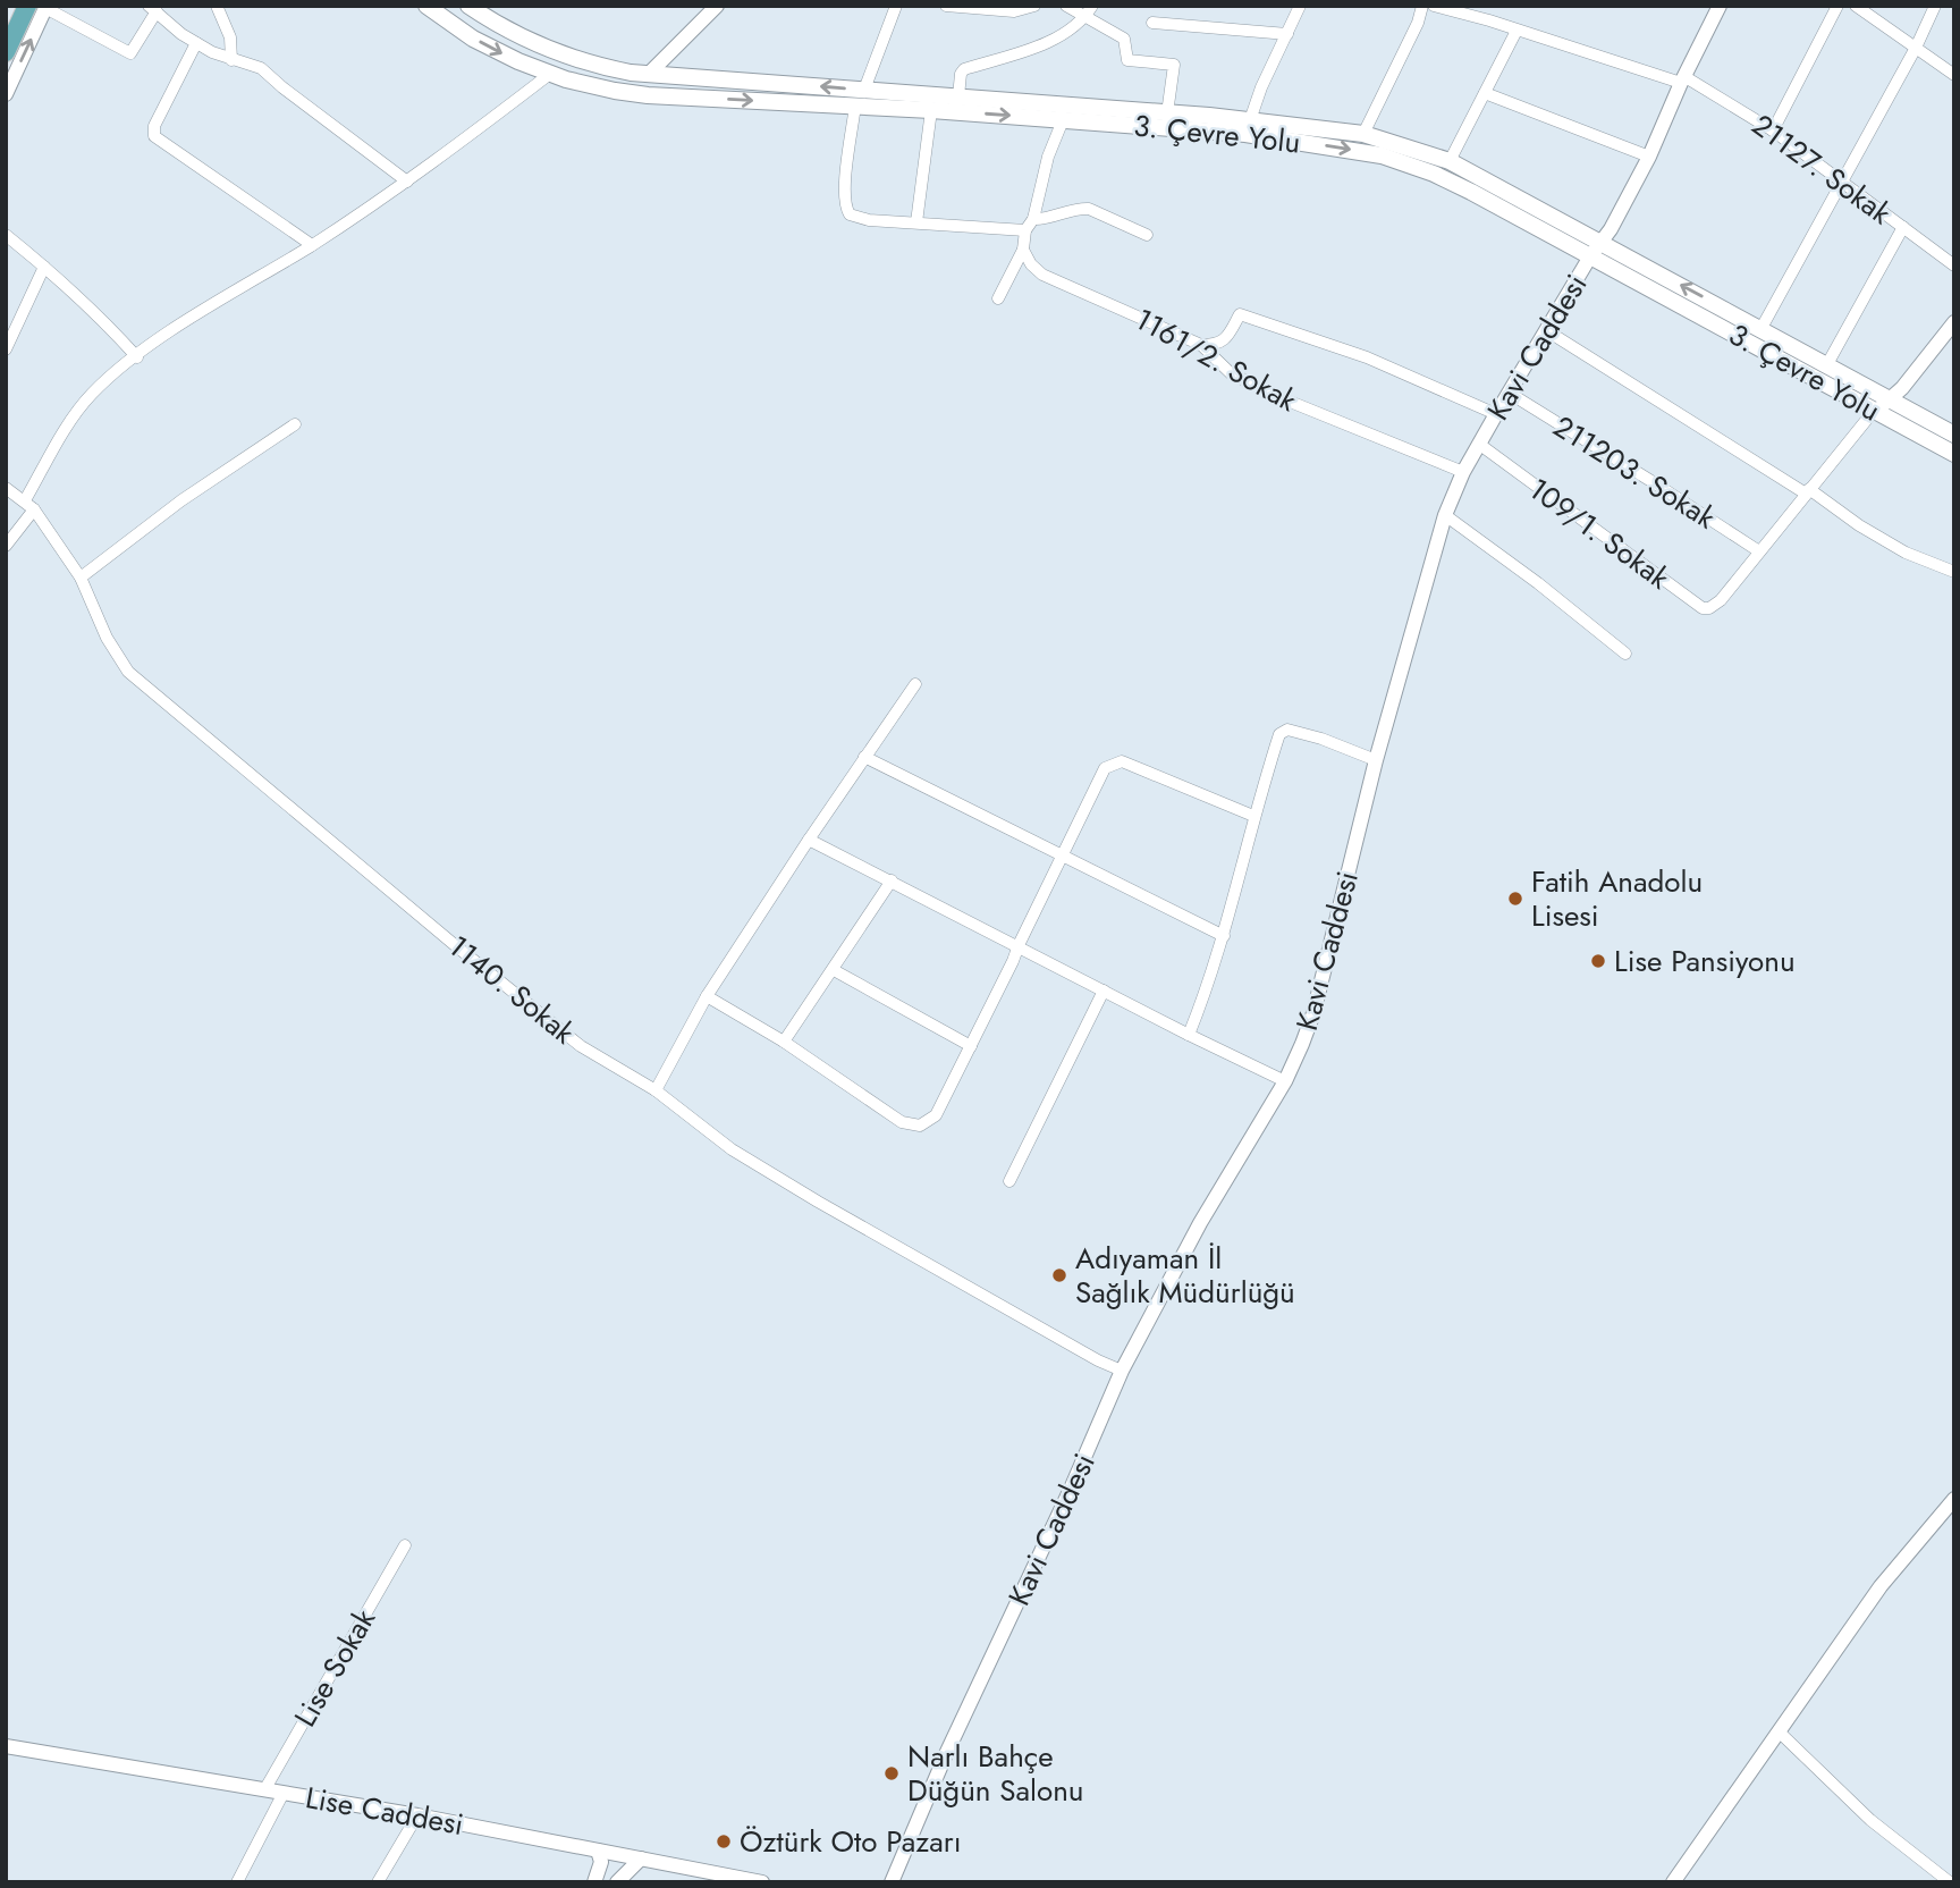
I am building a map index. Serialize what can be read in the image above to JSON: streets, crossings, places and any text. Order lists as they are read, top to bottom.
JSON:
{
  "streets": {
    "main road": ["3. Çevre Yolu"],
    "street": [
      "21127. Sokak",
      "Kavi Caddesi",
      "1161/2. Sokak",
      "211203. Sokak",
      "109/1. Sokak",
      "1140. Sokak",
      "Lise Sokak",
      "Lise Caddesi"
    ]
  },
  "crossings": [
    ["3. Çevre Yolu", "Kavi Caddesi"],
    ["21127. Sokak", "Kavi Caddesi"],
    ["Kavi Caddesi", "1161/2. Sokak"],
    ["Kavi Caddesi", "211203. Sokak"],
    ["Kavi Caddesi", "109/1. Sokak"],
    ["Kavi Caddesi", "1140. Sokak"],
    ["211203. Sokak", "109/1. Sokak"],
    ["Lise Sokak", "Lise Caddesi"]
  ],
  "places": [
    "Fatih Anadolu Lisesi",
    "Lise Pansiyonu",
    "Adıyaman İl Sağlık Müdürlüğü",
    "Narlı Bahçe Düğün Salonu",
    "Öztürk Oto Pazarı"
  ]
}
